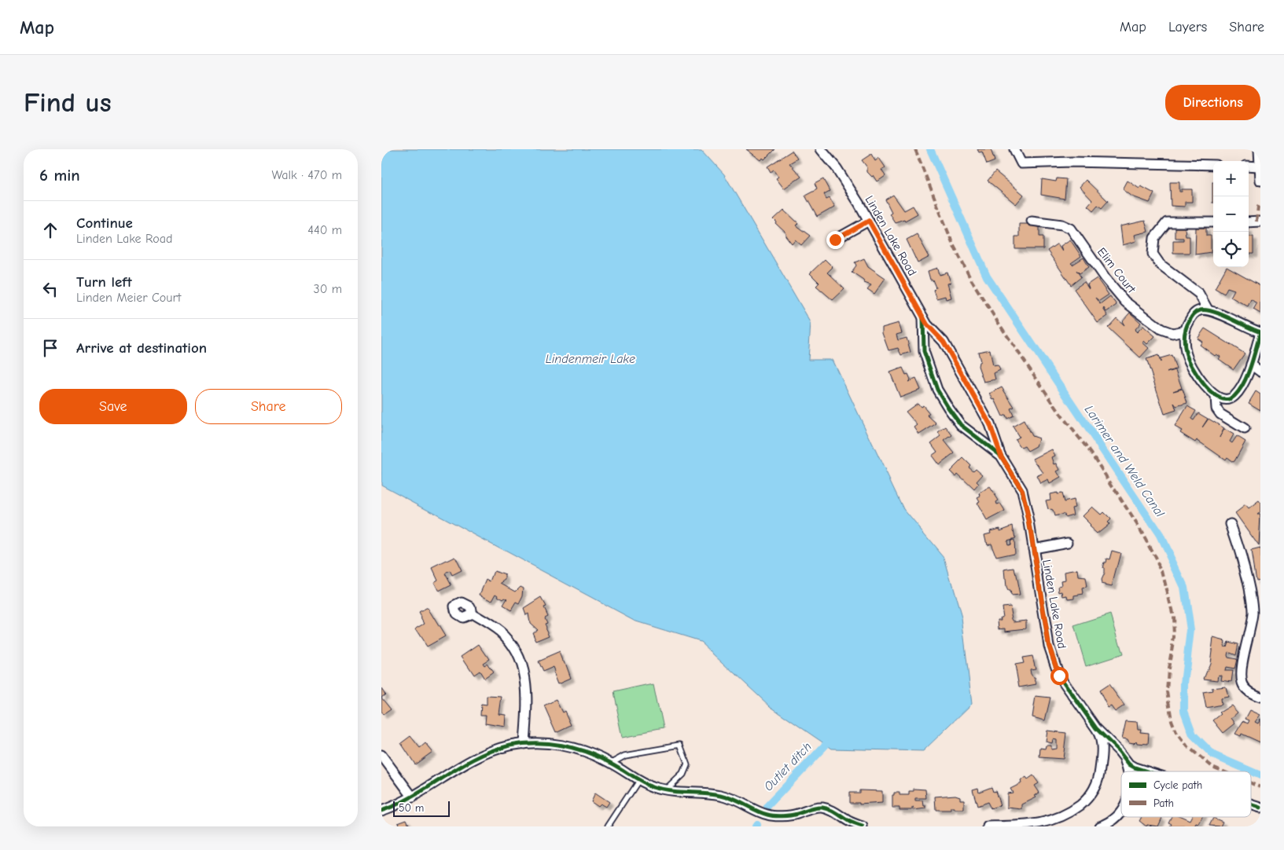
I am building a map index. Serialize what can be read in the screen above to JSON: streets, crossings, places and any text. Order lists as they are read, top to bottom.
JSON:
{
  "streets": {
    "street": ["Linden Lake Road", "Elim Court"]
  },
  "water": ["Lindenmeir Lake", "Larimer and Weld Canal", "Outlet ditch"],
  "legend": ["Cycle path", "Path"],
  "scale_bar": "50 m",
  "page": {
    "header": "Map",
    "nav": ["Map", "Layers", "Share"],
    "buttons": [
      "Directions",
      ["Save", "Share"]
    ],
    "title": "Find us",
    "heading": ["6 min", "Walk · 470 m"],
    "map_buttons": ["+", "−"],
    "list": [
      ["Continue", "Linden Lake Road", "440 m"],
      ["Turn left", "Linden Meier Court", "30 m"],
      "Arrive at destination"
    ],
    "scale": "50 m"
  }
}
